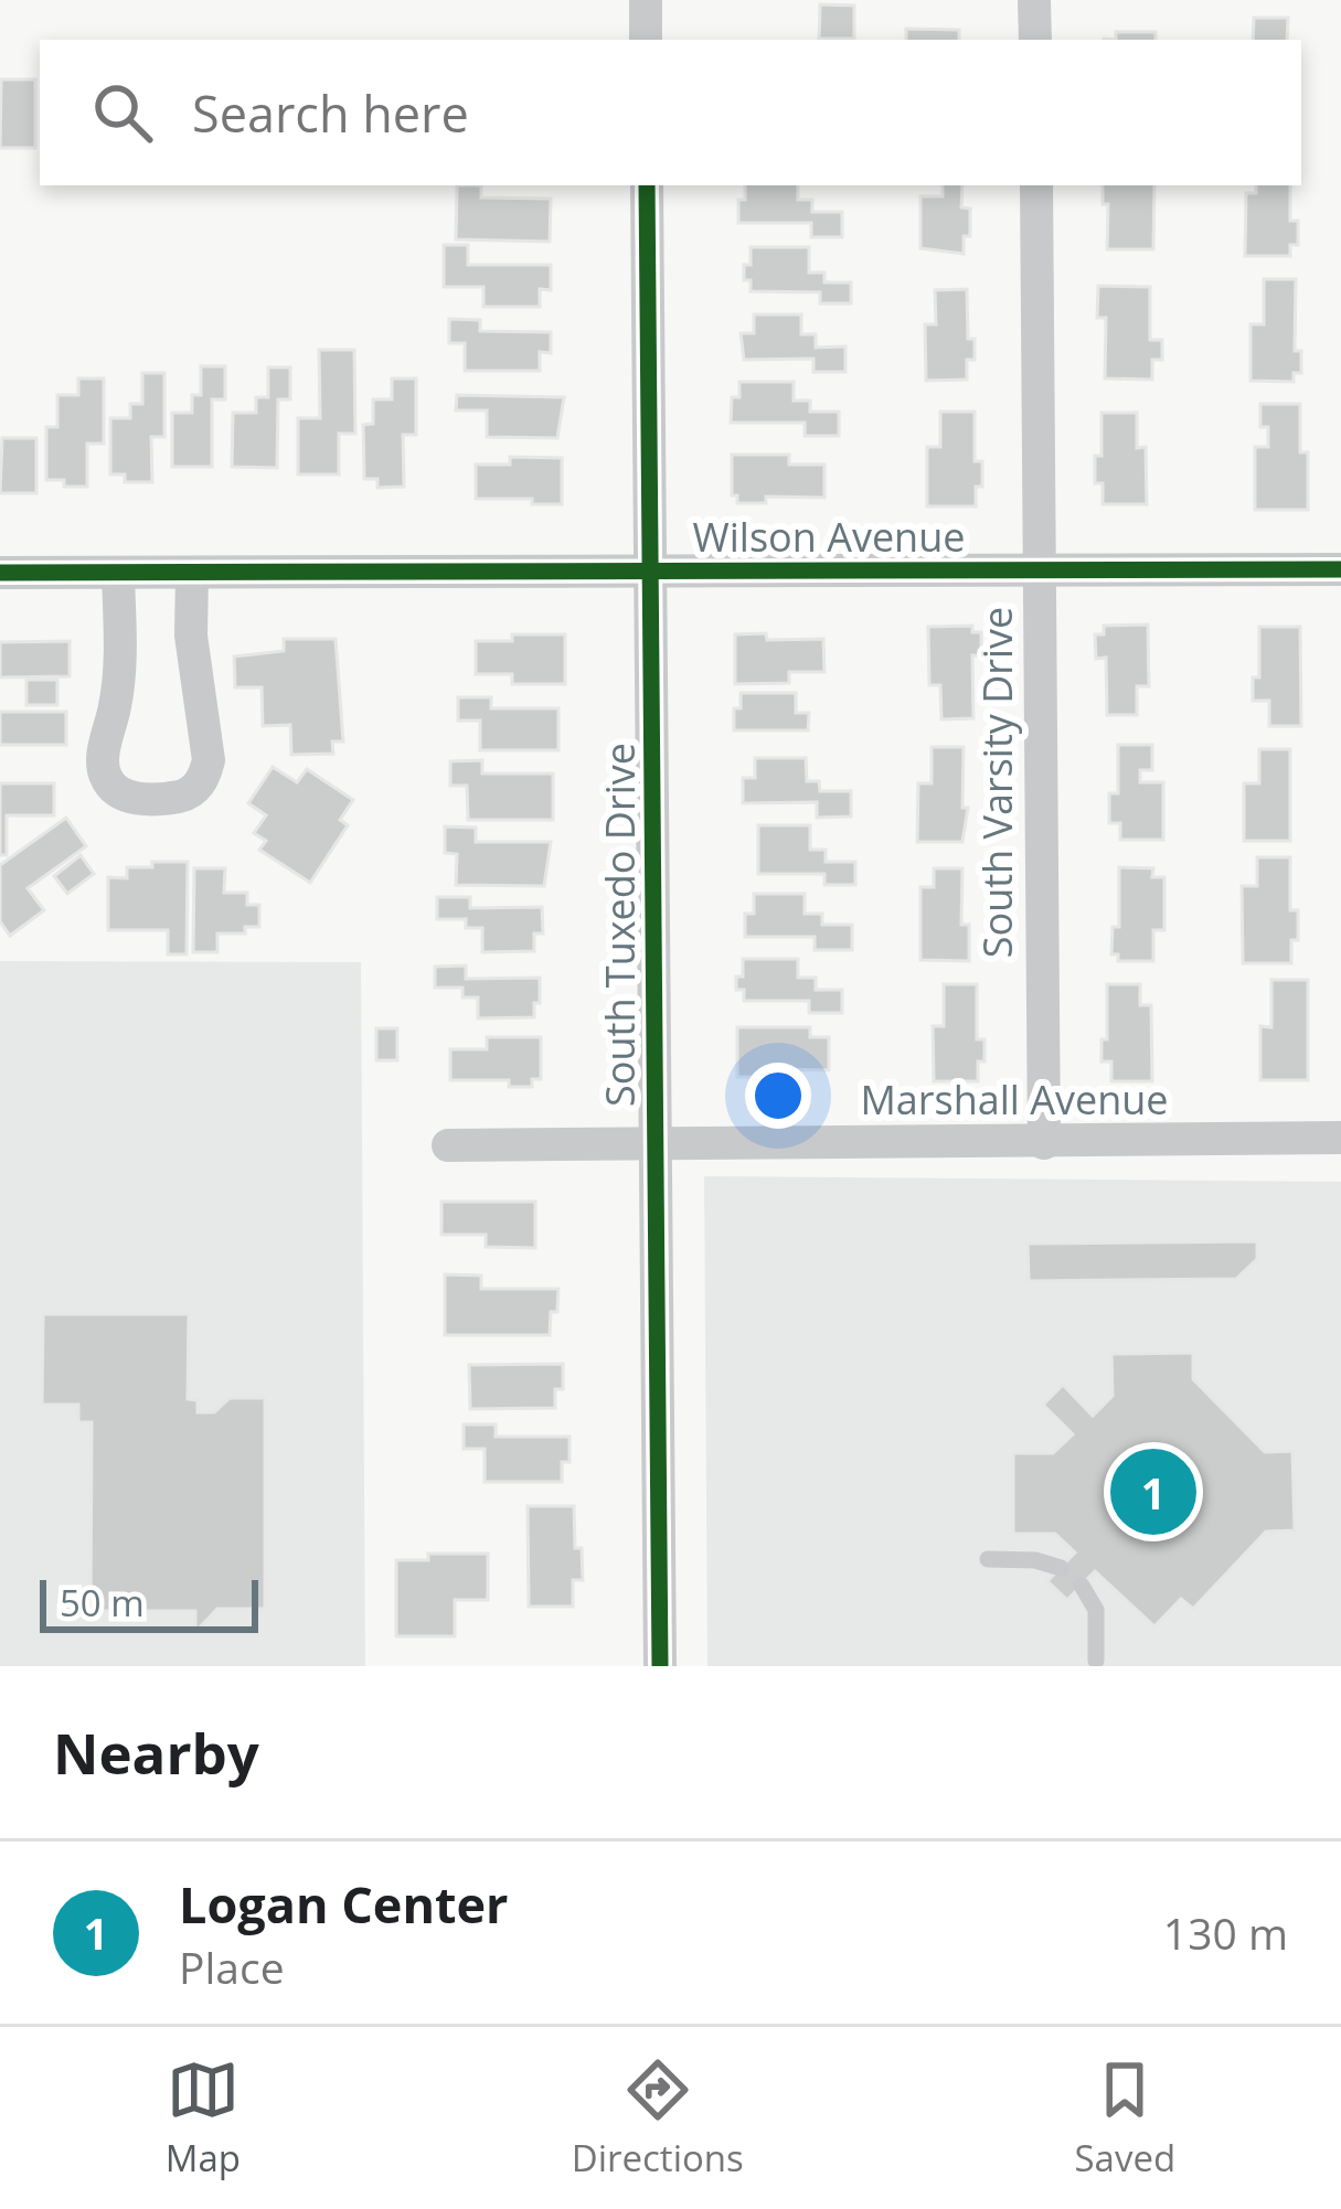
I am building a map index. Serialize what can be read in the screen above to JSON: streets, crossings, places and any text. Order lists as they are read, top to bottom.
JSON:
{
  "streets": {
    "street": [
      "Wilson Avenue",
      "South Varsity Drive",
      "South Tuxedo Drive",
      "Marshall Avenue"
    ]
  },
  "crossings": [
    ["Wilson Avenue", "South Varsity Drive"],
    ["Wilson Avenue", "South Tuxedo Drive"],
    ["South Varsity Drive", "Marshall Avenue"],
    ["South Tuxedo Drive", "Marshall Avenue"]
  ],
  "scale_bar": "50 m",
  "page": {
    "search": "Search here",
    "pins": "1",
    "scale": "50 m",
    "heading": "Nearby",
    "list": [
      {
        "mark": "1",
        "name": "Logan Center",
        "note": "Place",
        "value": "130 m"
      }
    ],
    "nav": ["Map", "Directions", "Saved"]
  }
}
